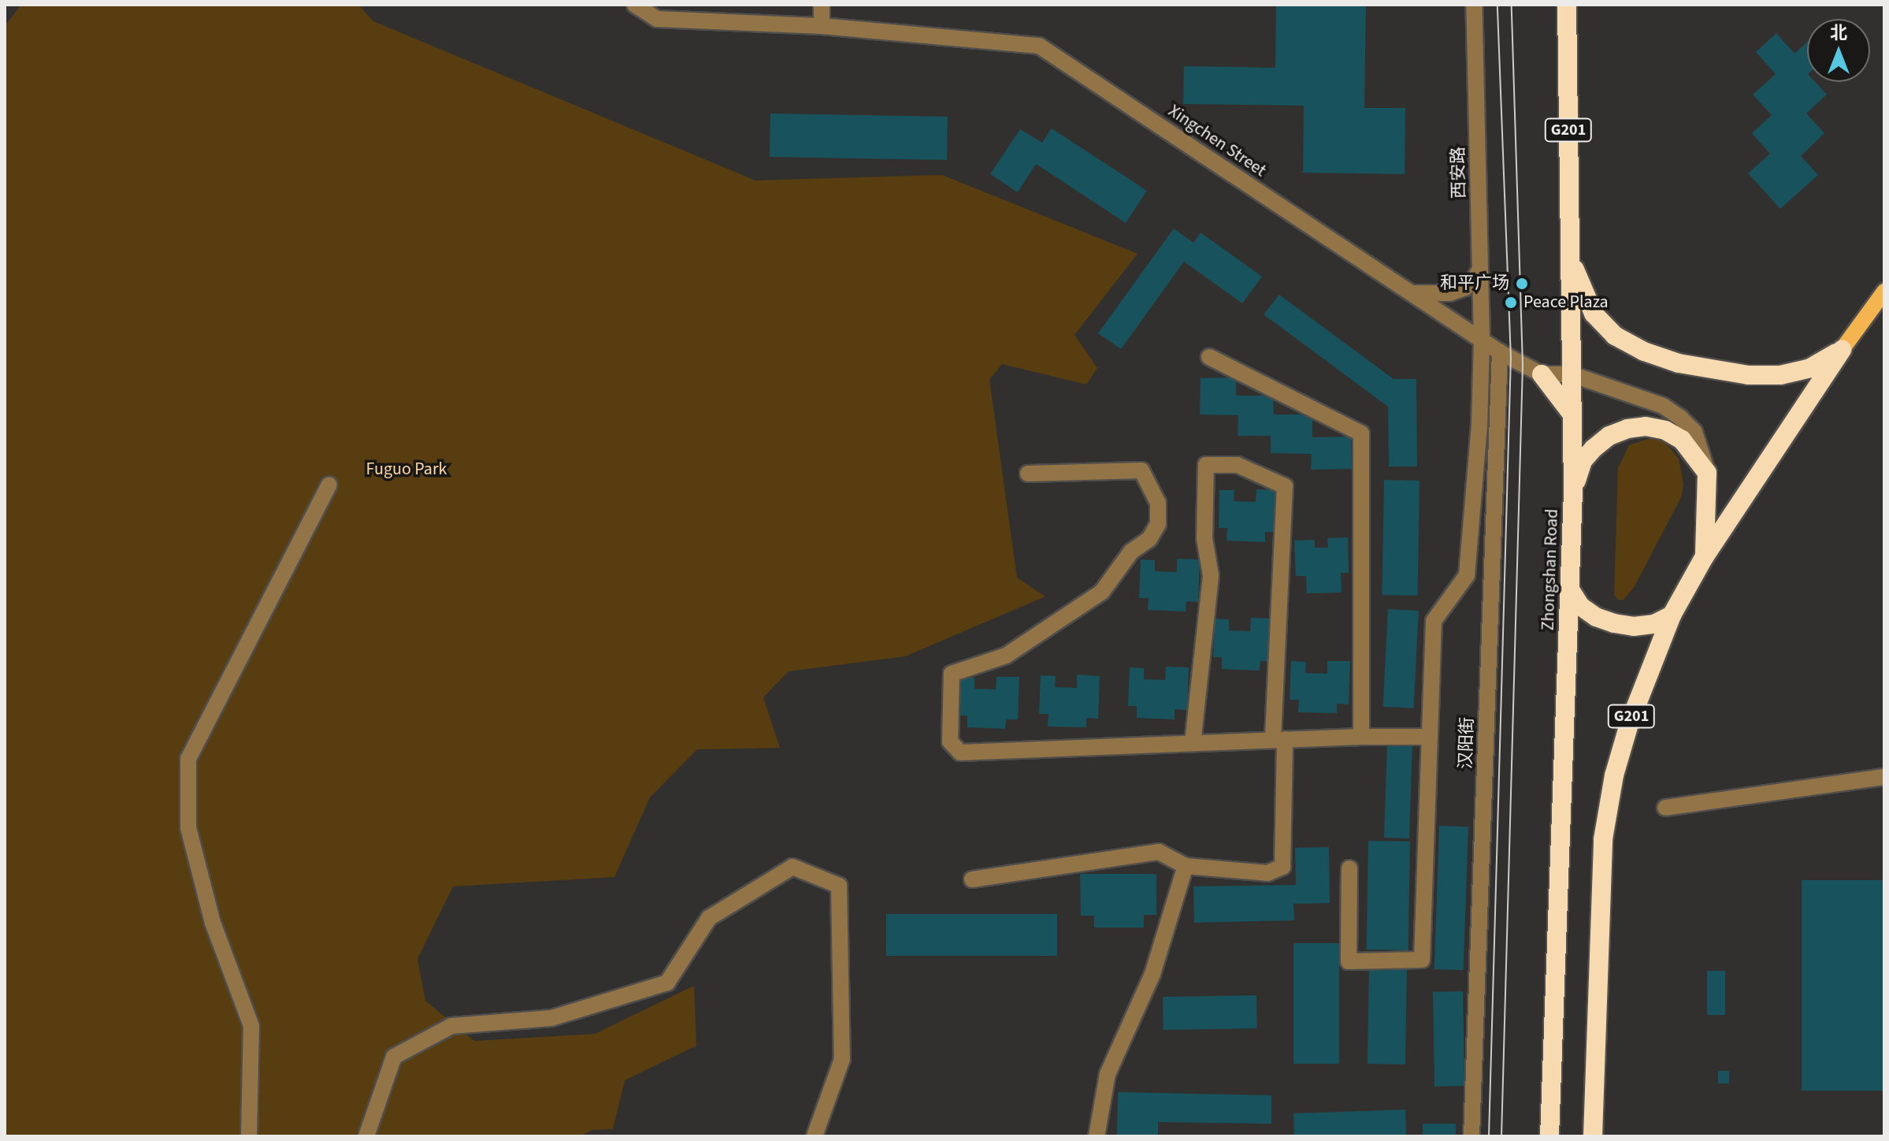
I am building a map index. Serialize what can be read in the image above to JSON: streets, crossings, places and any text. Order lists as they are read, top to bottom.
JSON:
{
  "streets": {
    "highway": ["G201", "Zhongshan Road"],
    "street": ["Xingchen Street", "西安路", "汉阳街"]
  },
  "crossings": [
    ["G201", "Xingchen Street"],
    ["G201", "Zhongshan Road"],
    ["Xingchen Street", "西安路"],
    ["Xingchen Street", "Zhongshan Road"],
    ["Xingchen Street", "汉阳街"]
  ],
  "parks": ["Fuguo Park"],
  "places": ["和平广场", "Peace Plaza"],
  "north": "top"
}
